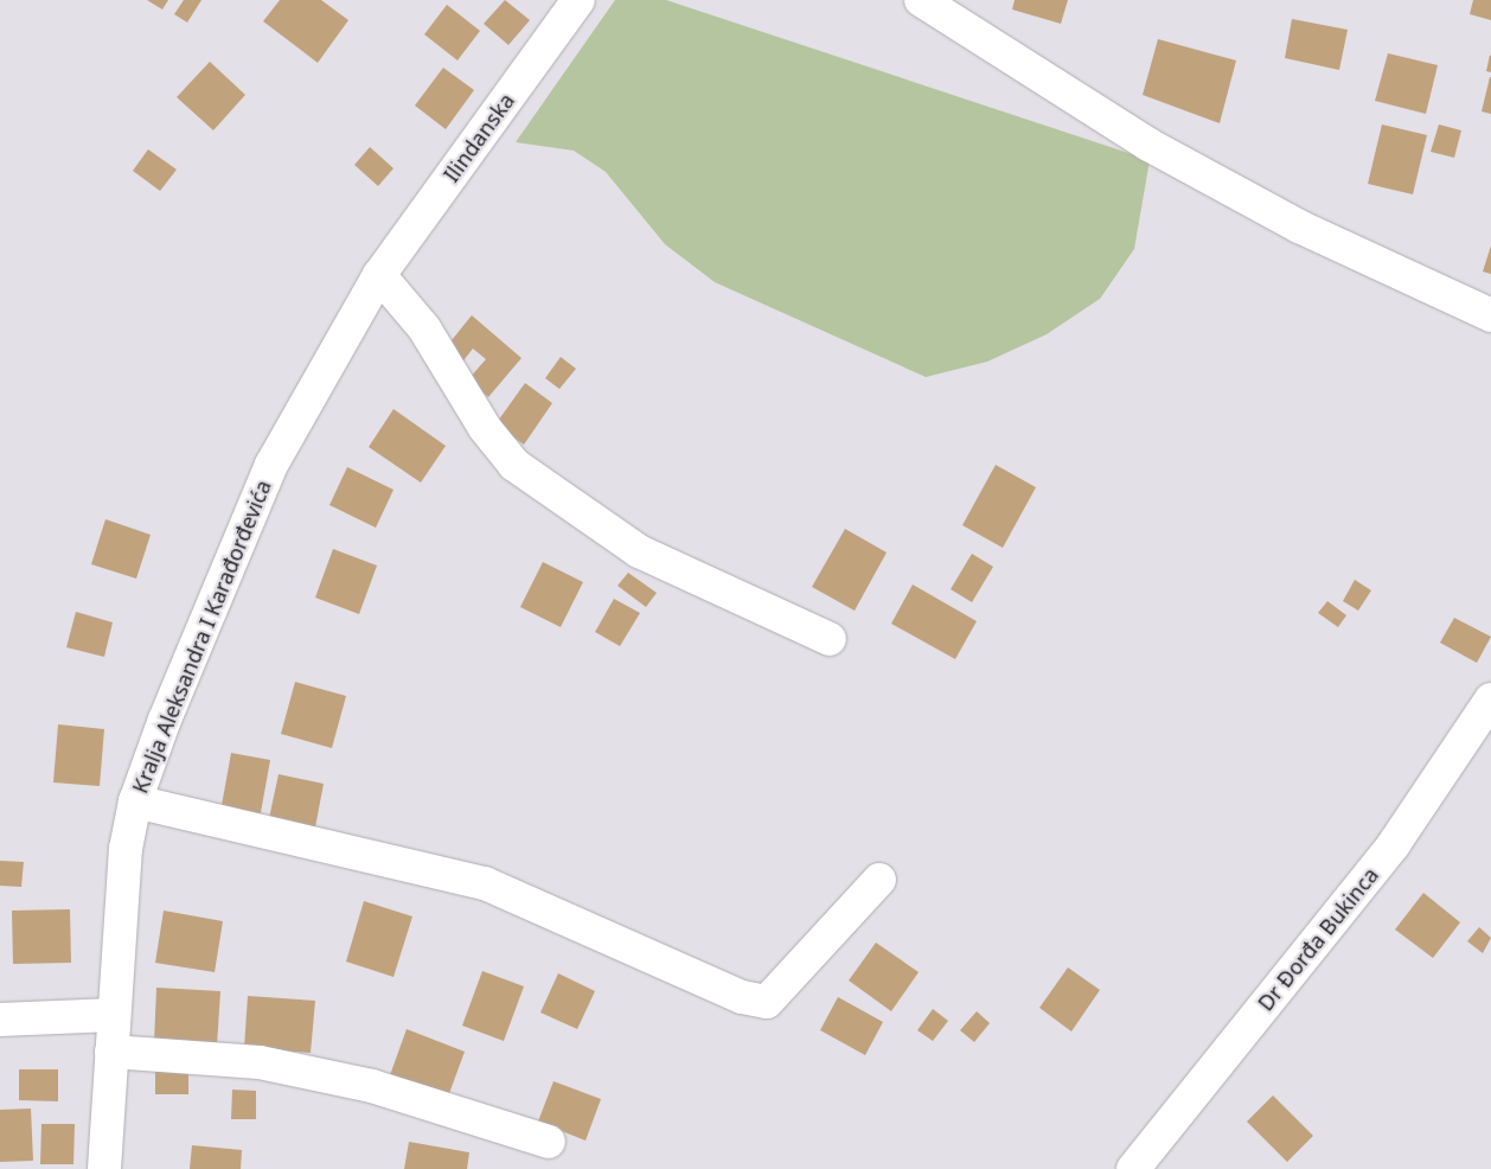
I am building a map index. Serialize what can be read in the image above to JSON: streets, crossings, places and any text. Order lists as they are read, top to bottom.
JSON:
{
  "streets": {
    "street": ["Ilindanska", "Kralja Aleksandra I Karađorđevića", "Dr Đorđa Bukinca"]
  },
  "crossings": [
    ["Ilindanska", "Kralja Aleksandra I Karađorđevića"]
  ]
}
